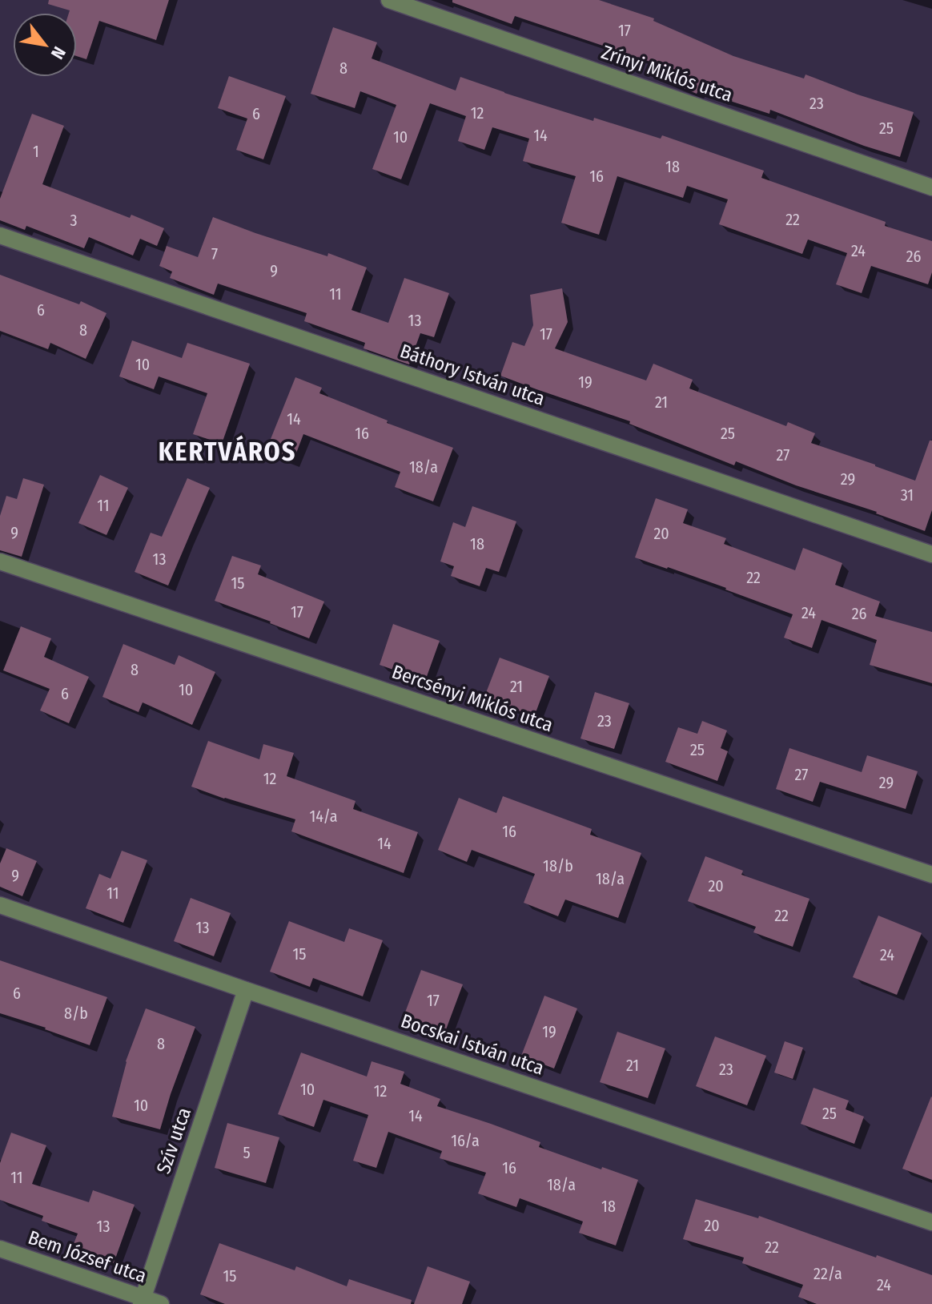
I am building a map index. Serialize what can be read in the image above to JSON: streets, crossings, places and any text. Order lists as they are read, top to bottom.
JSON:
{
  "streets": {
    "street": [
      "Zrínyi Miklós utca",
      "Báthory István utca",
      "Bercsényi Miklós utca",
      "Bocskai István utca",
      "Szív utca",
      "Bem József utca"
    ]
  },
  "crossings": [
    ["Bocskai István utca", "Szív utca"],
    ["Szív utca", "Bem József utca"]
  ],
  "districts": ["KERTVÁROS"],
  "house_numbers": [
    "17",
    "8",
    "23",
    "12",
    "6",
    "25",
    "14",
    "10",
    "1",
    "18",
    "16",
    "22",
    "3",
    "24",
    "7",
    "26",
    "9",
    "11",
    "6",
    "13",
    "8",
    "17",
    "10",
    "19",
    "21",
    "14",
    "16",
    "25",
    "27",
    "18/a",
    "29",
    "31",
    "11",
    "9",
    "20",
    "18",
    "13",
    "22",
    "15",
    "17",
    "24",
    "26",
    "8",
    "21",
    "10",
    "6",
    "23",
    "25",
    "27",
    "12",
    "29",
    "14/a",
    "16",
    "14",
    "18/b",
    "9",
    "18/a",
    "20",
    "11",
    "22",
    "13",
    "15",
    "24",
    "6",
    "17",
    "8/b",
    "19",
    "8",
    "21",
    "23",
    "10",
    "12",
    "10",
    "25",
    "14",
    "16/a",
    "5",
    "16",
    "11",
    "18/a",
    "18",
    "20",
    "13",
    "22",
    "22/a",
    "15",
    "24"
  ],
  "north": "bottom right"
}
